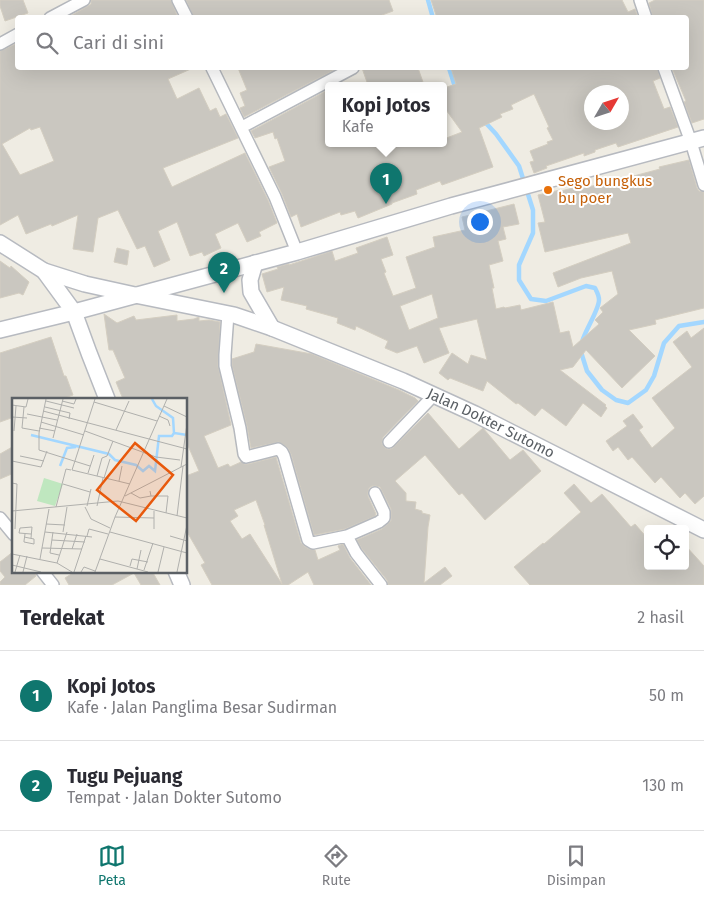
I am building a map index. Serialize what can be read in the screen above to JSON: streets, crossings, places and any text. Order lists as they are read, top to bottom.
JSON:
{
  "streets": {
    "main road": ["Jalan Dokter Sutomo"]
  },
  "places": ["Sego bungkus bu poer"],
  "north": "top right",
  "page": {
    "search": "Cari di sini",
    "popup": ["Kopi Jotos", "Kafe"],
    "pins": ["1", "2"],
    "heading": ["Terdekat", "2 hasil"],
    "list": [
      {
        "mark": "1",
        "name": "Kopi Jotos",
        "note": "Kafe · Jalan Panglima Besar Sudirman",
        "value": "50 m"
      },
      {
        "mark": "2",
        "name": "Tugu Pejuang",
        "note": "Tempat · Jalan Dokter Sutomo",
        "value": "130 m"
      }
    ],
    "nav": ["Peta", "Rute", "Disimpan"]
  }
}
